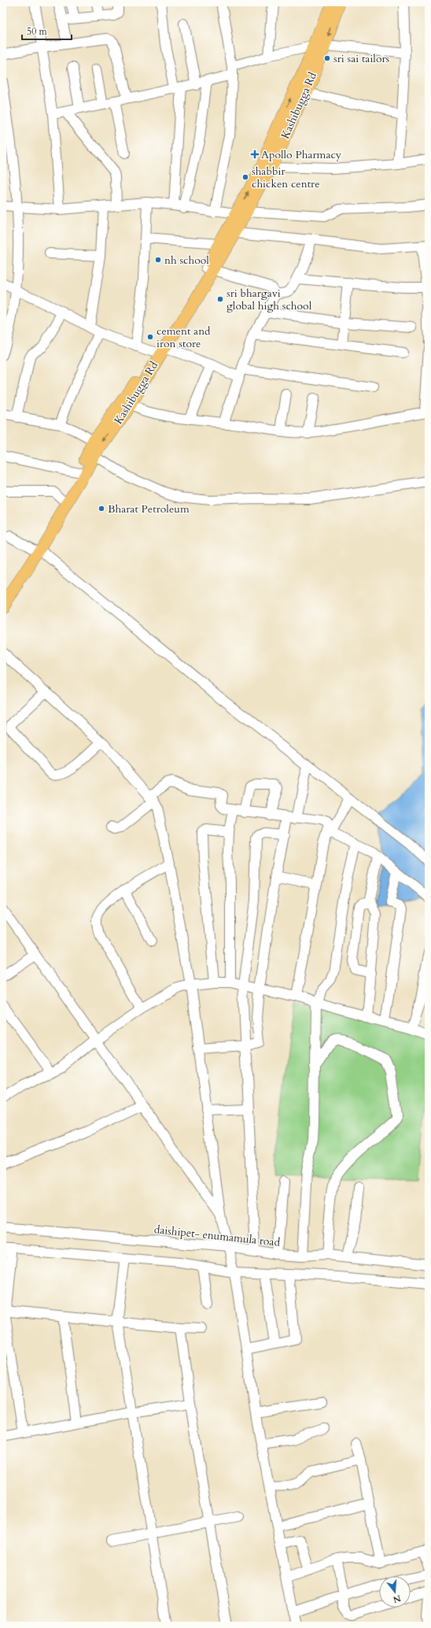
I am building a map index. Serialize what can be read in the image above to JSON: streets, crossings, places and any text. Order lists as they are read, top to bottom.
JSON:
{
  "streets": {
    "main road": ["Kashibugga Rd"],
    "street": ["daishipet- enumamula road"]
  },
  "places": {
    "other": [
      "sri sai tailors",
      "shabbir chicken centre",
      "nh school",
      "sri bhargavi global high school",
      "cement and iron store",
      "Bharat Petroleum"
    ],
    "health": ["Apollo Pharmacy"]
  },
  "scale_bar": "50 m",
  "north": "bottom"
}
